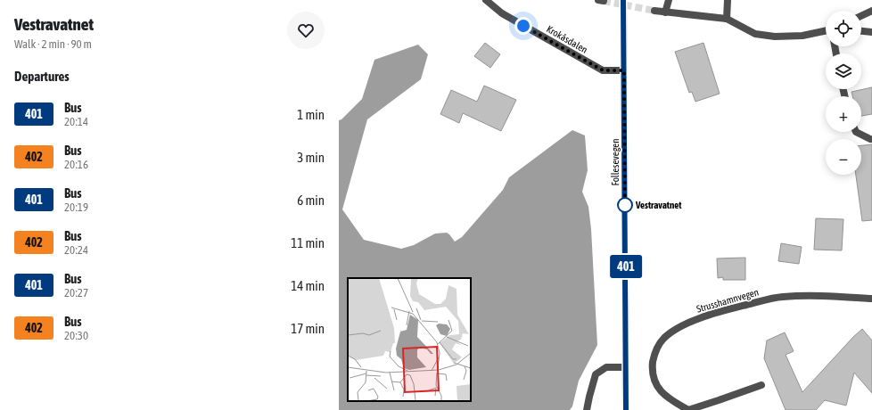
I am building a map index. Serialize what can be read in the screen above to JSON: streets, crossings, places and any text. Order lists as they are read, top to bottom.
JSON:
{
  "streets": {
    "main road": ["Follesevegen"],
    "street": ["Krokåsdalen", "Strusshamnvegen"]
  },
  "crossings": [
    ["Krokåsdalen", "Follesevegen"]
  ],
  "places": ["Vestravatnet"],
  "lines": ["bus line 401"],
  "page": {
    "heading": [
      ["Vestravatnet", "Walk · 2 min · 90 m"],
      "Departures"
    ],
    "on_map": "401",
    "map_buttons": ["+", "−"],
    "list": [
      {
        "mark": "401",
        "name": "Bus",
        "note": "20:14",
        "value": "1 min"
      },
      {
        "mark": "402",
        "name": "Bus",
        "note": "20:16",
        "value": "3 min"
      },
      {
        "mark": "401",
        "name": "Bus",
        "note": "20:19",
        "value": "6 min"
      },
      {
        "mark": "402",
        "name": "Bus",
        "note": "20:24",
        "value": "11 min"
      },
      {
        "mark": "401",
        "name": "Bus",
        "note": "20:27",
        "value": "14 min"
      },
      {
        "mark": "402",
        "name": "Bus",
        "note": "20:30",
        "value": "17 min"
      }
    ]
  }
}
